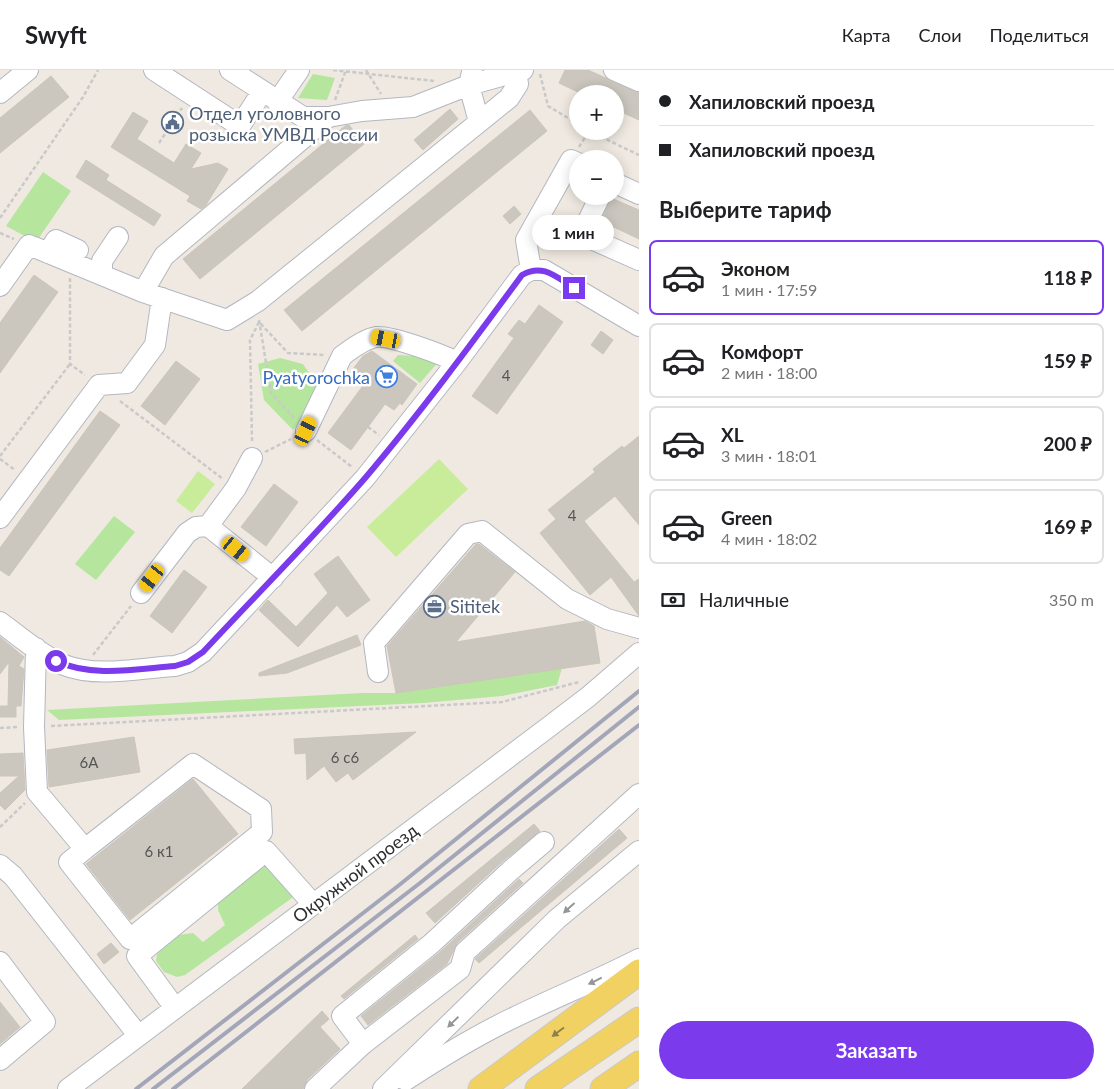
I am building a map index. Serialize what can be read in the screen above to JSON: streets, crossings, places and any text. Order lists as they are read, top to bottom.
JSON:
{
  "streets": {
    "street": ["Окружной проезд"]
  },
  "places": {
    "public building": ["Отдел уголовного розыска УМВД России"],
    "supermarket": ["Pyatyorochka"],
    "office": ["Sititek"]
  },
  "house_numbers": [
    "4",
    "4",
    "6 с6",
    "6А",
    "6 к1"
  ],
  "page": {
    "header": "Swyft",
    "nav": ["Карта", "Слои", "Поделиться"],
    "banner": ["Хапиловский проезд", "Хапиловский проезд"],
    "map_buttons": ["+", "−"],
    "heading": "Выберите тариф",
    "bubble": "1 мин",
    "list": [
      {
        "name": "Эконом",
        "note": "1 мин · 17:59",
        "value": "118 ₽"
      },
      {
        "name": "Комфорт",
        "note": "2 мин · 18:00",
        "value": "159 ₽"
      },
      {
        "name": "XL",
        "note": "3 мин · 18:01",
        "value": "200 ₽"
      },
      {
        "name": "Green",
        "note": "4 мин · 18:02",
        "value": "169 ₽"
      }
    ],
    "pay": ["Наличные", "350 m"],
    "buttons": "Заказать"
  }
}
